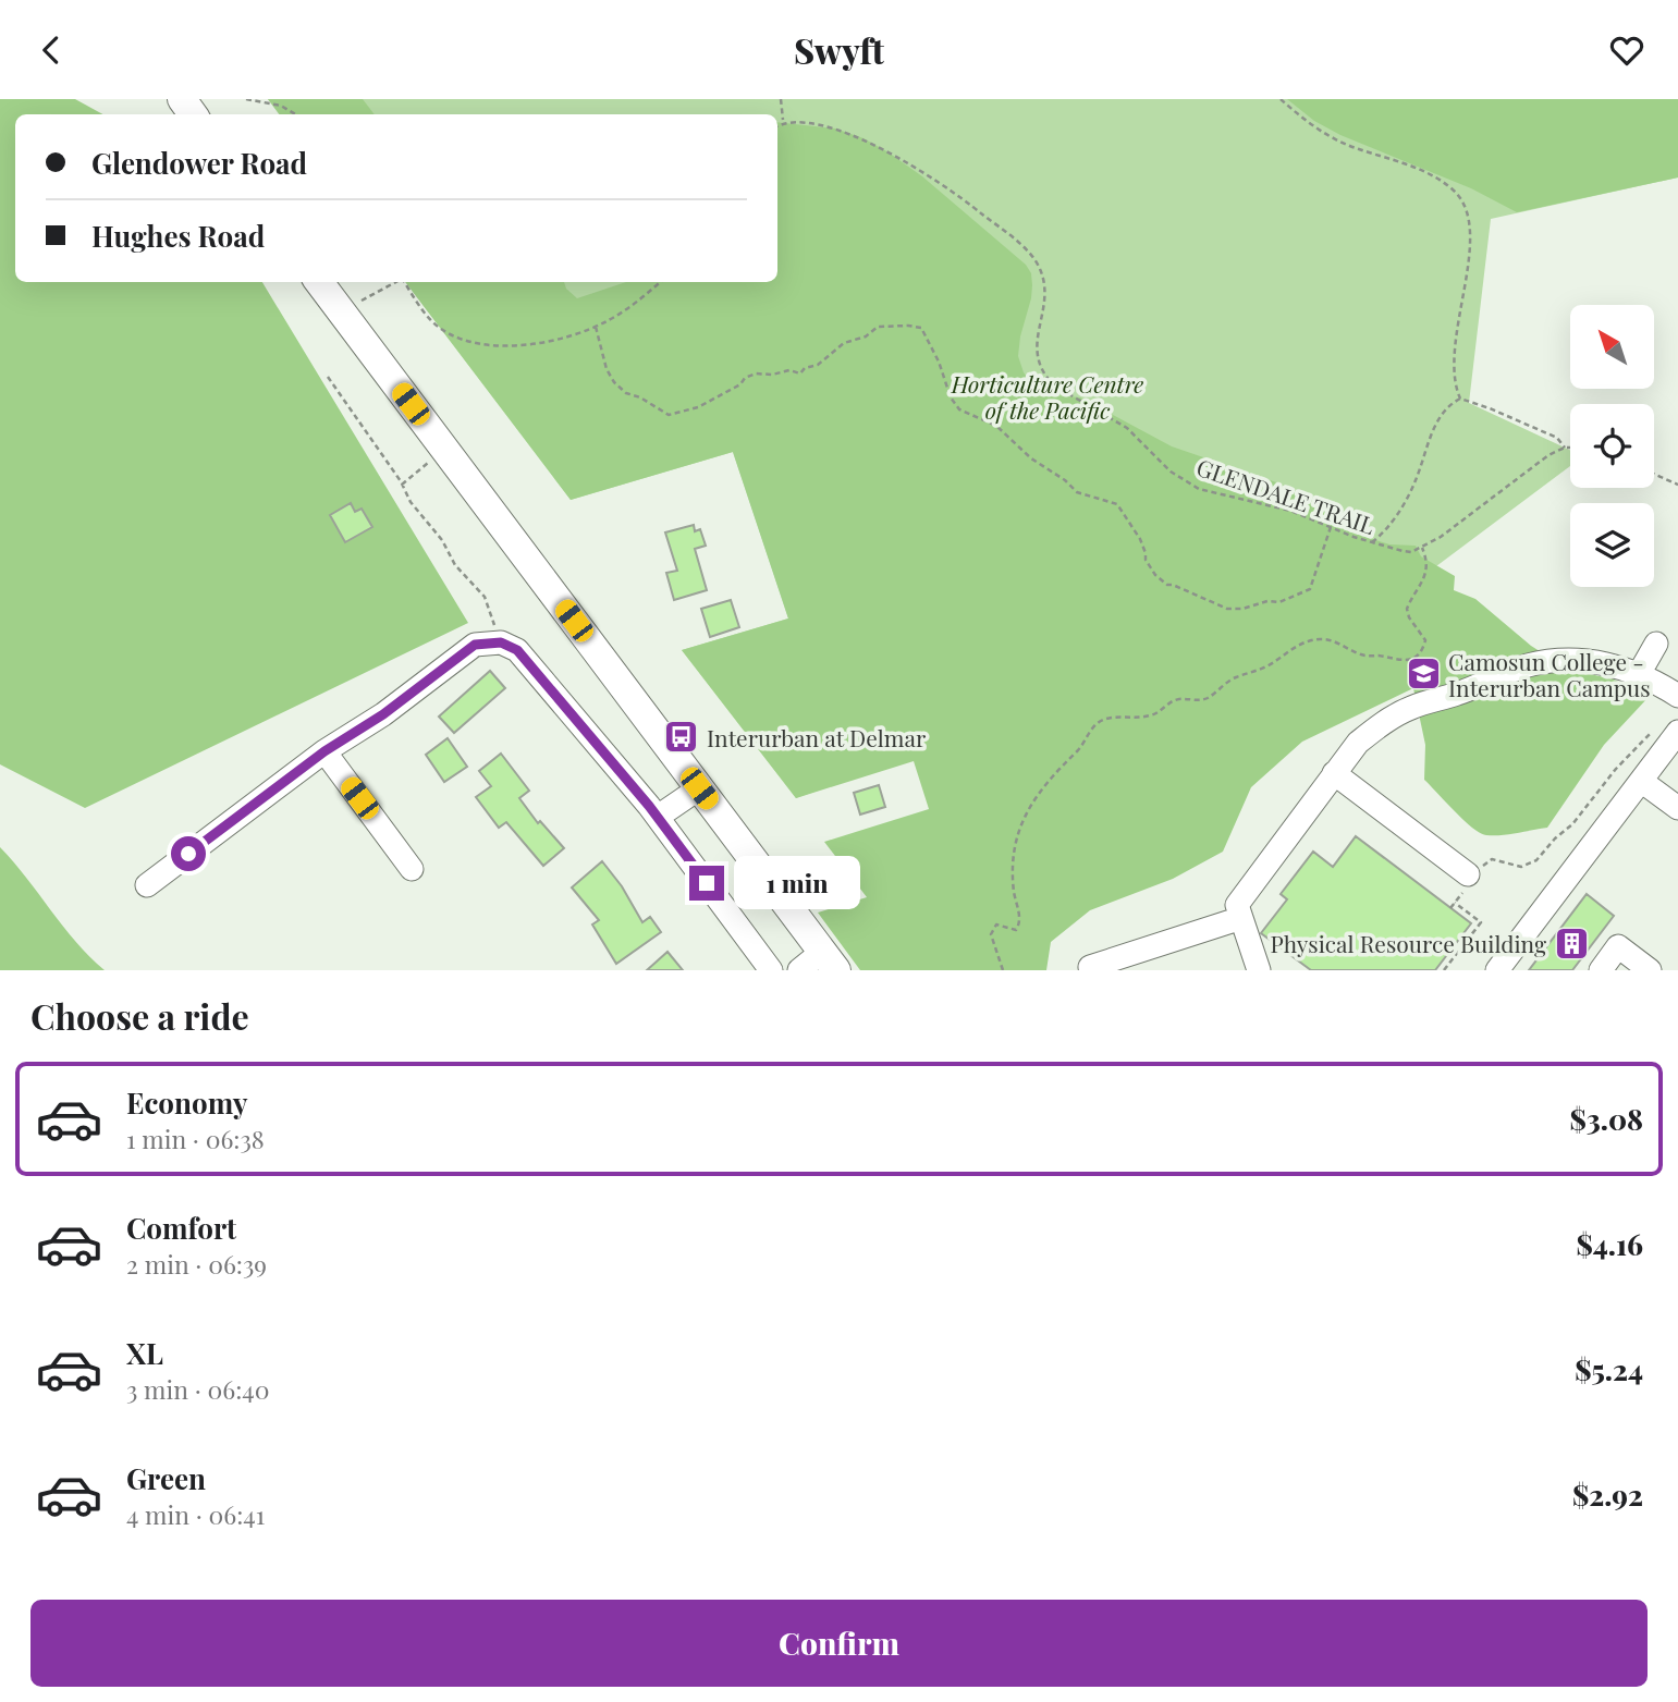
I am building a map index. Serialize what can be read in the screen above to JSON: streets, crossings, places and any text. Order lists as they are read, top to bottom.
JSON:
{
  "streets": {
    "path": ["GLENDALE TRAIL"]
  },
  "parks": ["Horticulture Centre of the Pacific"],
  "places": {
    "school or university": ["Camosun College - Interurban Campus"],
    "bus stop": ["Interurban at Delmar"],
    "building": ["Physical Resource Building"]
  },
  "north": "top left",
  "page": {
    "header": "Swyft",
    "banner": ["Glendower Road", "Hughes Road"],
    "bubble": "1 min",
    "heading": "Choose a ride",
    "list": [
      {
        "name": "Economy",
        "note": "1 min · 06:38",
        "value": "$3.08"
      },
      {
        "name": "Comfort",
        "note": "2 min · 06:39",
        "value": "$4.16"
      },
      {
        "name": "XL",
        "note": "3 min · 06:40",
        "value": "$5.24"
      },
      {
        "name": "Green",
        "note": "4 min · 06:41",
        "value": "$2.92"
      }
    ],
    "buttons": "Confirm"
  }
}
